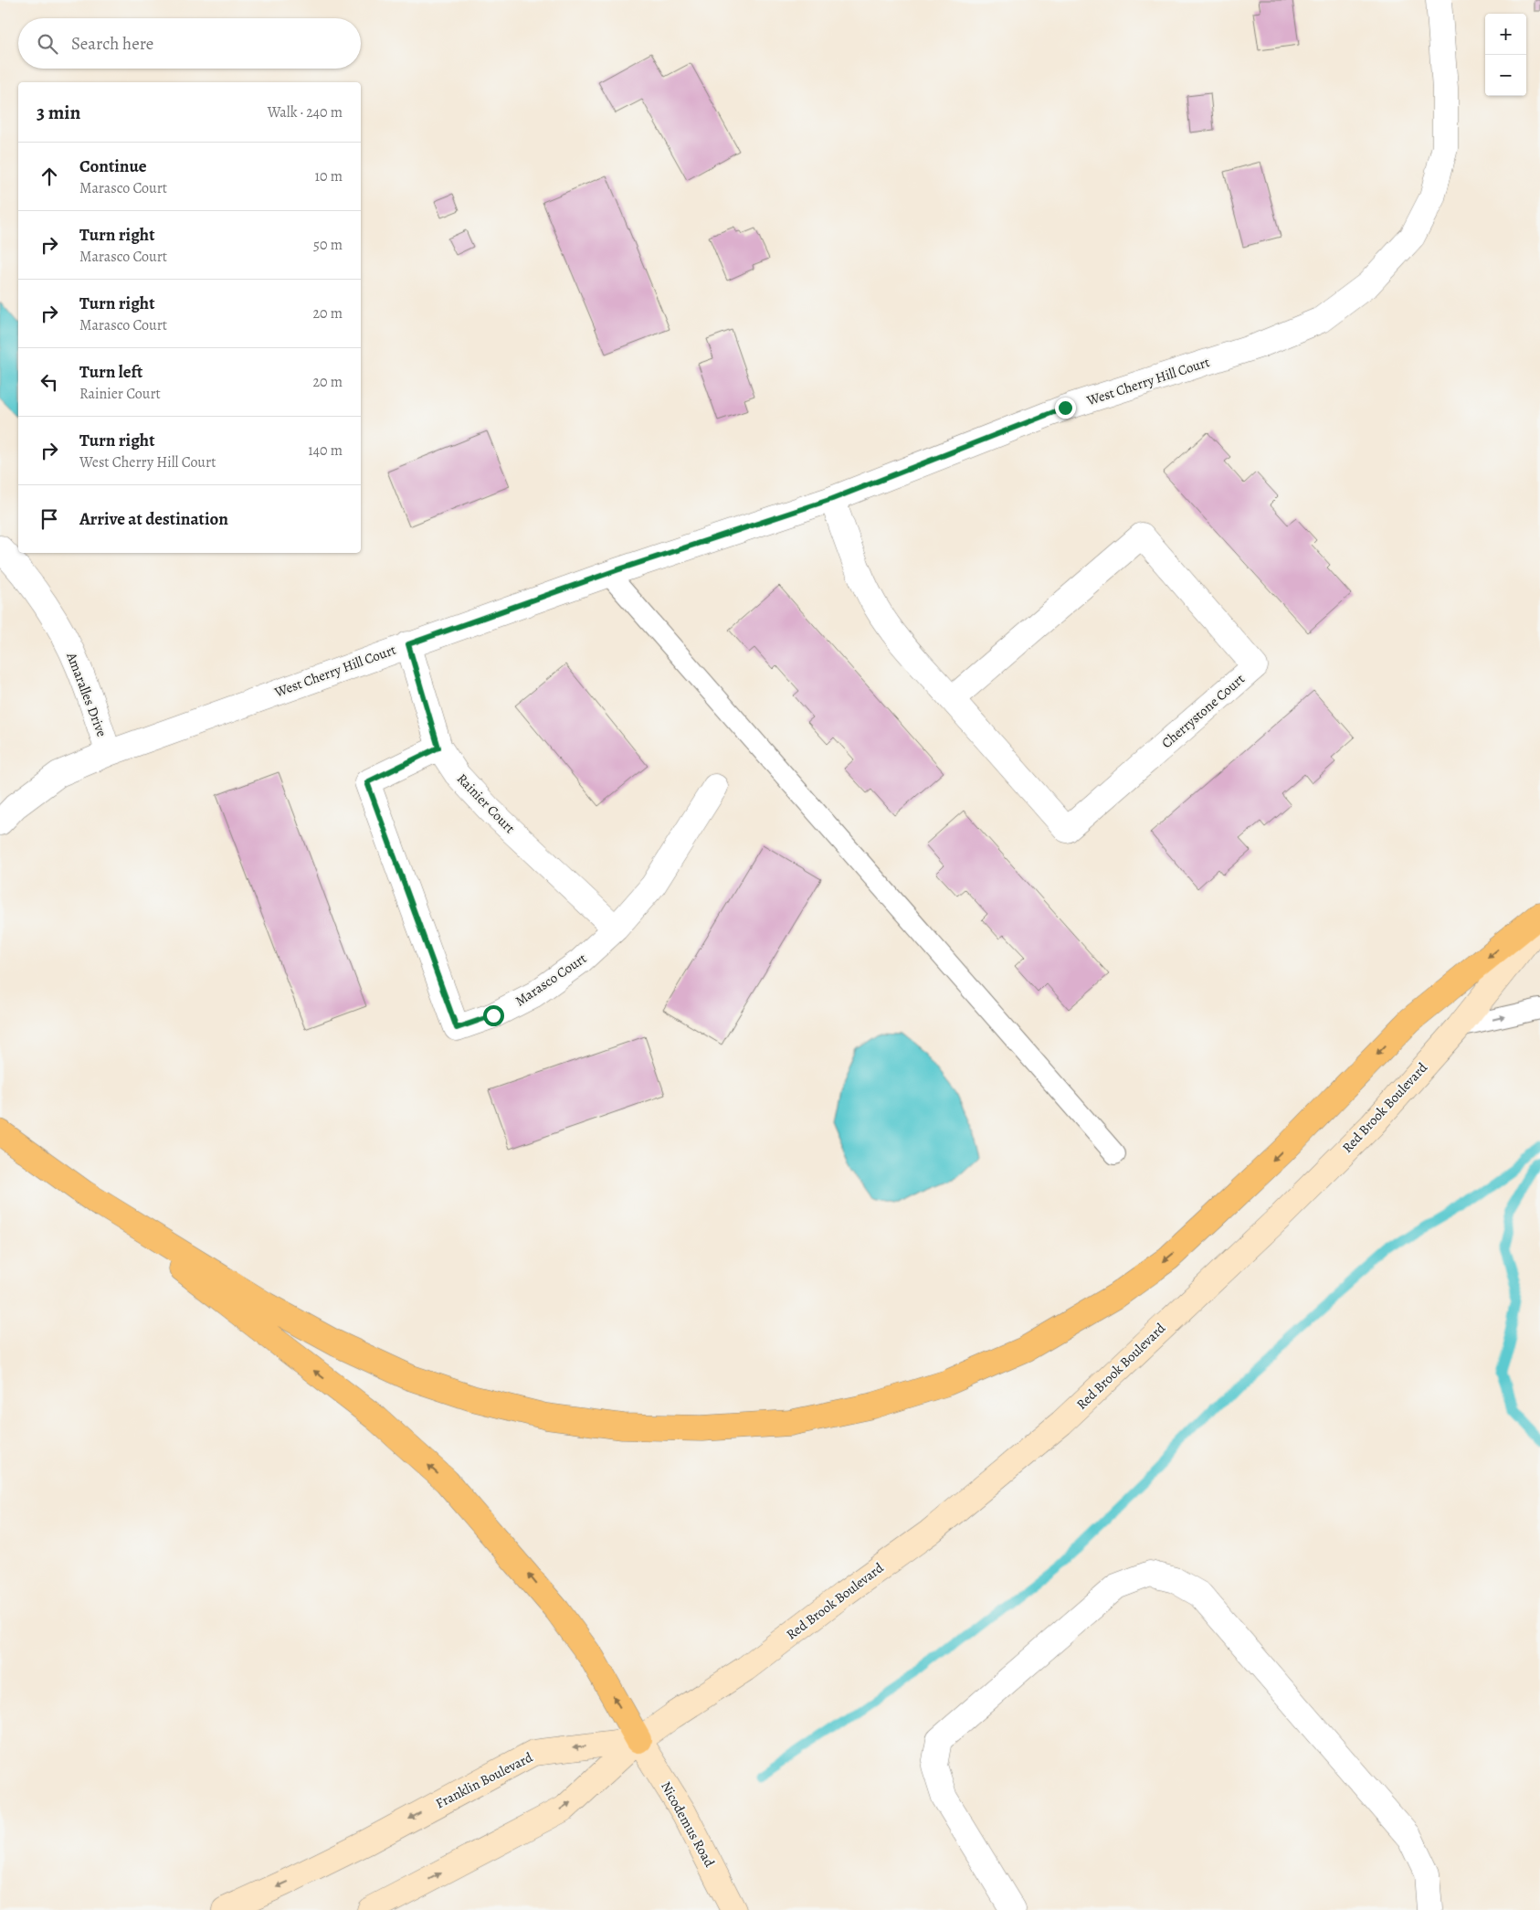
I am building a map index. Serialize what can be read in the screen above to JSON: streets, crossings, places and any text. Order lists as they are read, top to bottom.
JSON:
{
  "streets": {
    "main road": ["Red Brook Boulevard", "Franklin Boulevard", "Nicodemus Road"],
    "street": [
      "West Cherry Hill Court",
      "Amaralles Drive",
      "Cherrystone Court",
      "Rainier Court",
      "Marasco Court"
    ]
  },
  "crossings": [
    ["West Cherry Hill Court", "Amaralles Drive"],
    ["West Cherry Hill Court", "Cherrystone Court"],
    ["West Cherry Hill Court", "Rainier Court"],
    ["Rainier Court", "Marasco Court"],
    ["Red Brook Boulevard", "Franklin Boulevard"],
    ["Red Brook Boulevard", "Nicodemus Road"],
    ["Franklin Boulevard", "Nicodemus Road"]
  ],
  "page": {
    "map_buttons": ["+", "−"],
    "search": "Search here",
    "heading": ["3 min", "Walk · 240 m"],
    "list": [
      ["Continue", "Marasco Court", "10 m"],
      ["Turn right", "Marasco Court", "50 m"],
      ["Turn right", "Marasco Court", "20 m"],
      ["Turn left", "Rainier Court", "20 m"],
      ["Turn right", "West Cherry Hill Court", "140 m"],
      "Arrive at destination"
    ]
  }
}
